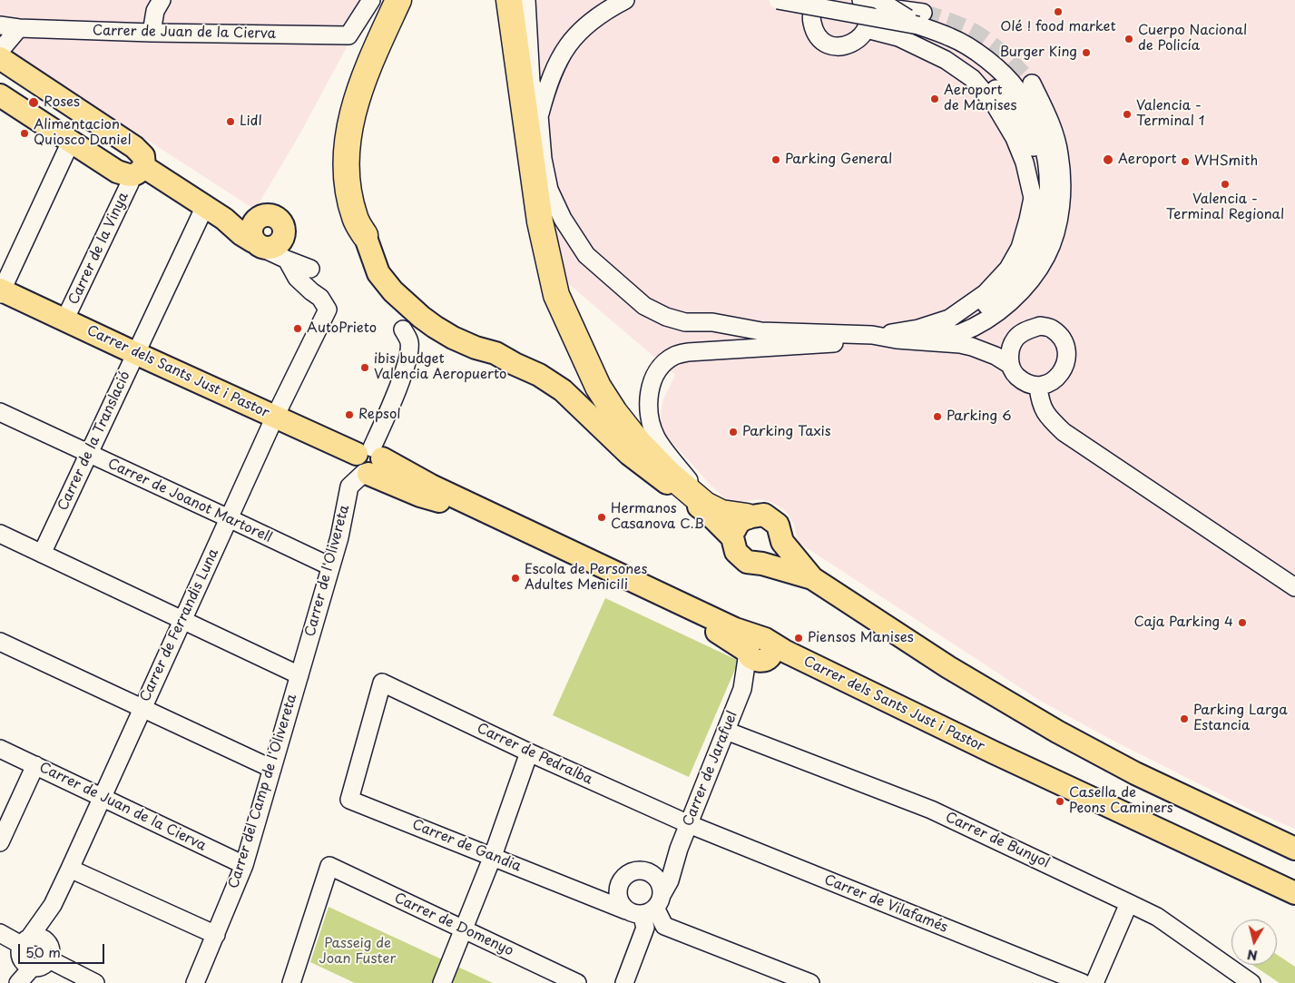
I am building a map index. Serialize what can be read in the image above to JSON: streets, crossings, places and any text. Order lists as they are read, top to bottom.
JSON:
{
  "streets": {
    "main road": ["Carrer dels Sants Just i Pastor"],
    "street": [
      "Carrer de Juan de la Cierva",
      "Carrer de la Vinya",
      "Carrer de la Translació",
      "Carrer de Joanot Martorell",
      "Carrer de l'Olivereta",
      "Carrer de Ferrandis Luna",
      "Carrer de Pedralba",
      "Carrer de Jarafuel",
      "Carrer del Camp de l'Olivereta",
      "Carrer de Bunyol",
      "Carrer de Gandia",
      "Carrer de Vilafamés",
      "Carrer de Domenyo"
    ]
  },
  "crossings": [
    ["Carrer de Juan de la Cierva", "Carrer de Ferrandis Luna"],
    ["Carrer de Juan de la Cierva", "Carrer del Camp de l'Olivereta"],
    ["Carrer de la Vinya", "Carrer dels Sants Just i Pastor"],
    ["Carrer dels Sants Just i Pastor", "Carrer de la Translació"],
    ["Carrer dels Sants Just i Pastor", "Carrer de l'Olivereta"],
    ["Carrer dels Sants Just i Pastor", "Carrer de Ferrandis Luna"],
    ["Carrer dels Sants Just i Pastor", "Carrer de Jarafuel"],
    ["Carrer de la Translació", "Carrer de Joanot Martorell"],
    ["Carrer de Joanot Martorell", "Carrer de l'Olivereta"],
    ["Carrer de Joanot Martorell", "Carrer de Ferrandis Luna"],
    ["Carrer de l'Olivereta", "Carrer del Camp de l'Olivereta"],
    ["Carrer de Pedralba", "Carrer de Jarafuel"],
    ["Carrer de Pedralba", "Carrer de Gandia"],
    ["Carrer de Pedralba", "Carrer de Vilafamés"],
    ["Carrer de Jarafuel", "Carrer de Bunyol"],
    ["Carrer de Jarafuel", "Carrer de Gandia"],
    ["Carrer de Jarafuel", "Carrer de Vilafamés"]
  ],
  "parks": ["Passeig de Joan Fuster"],
  "places": [
    "Olé ! food market",
    "Cuerpo Nacional de Policía",
    "Burger King",
    "Aeroport de Manises",
    "Roses",
    "Valencia - Terminal 1",
    "Lidl",
    "Alimentacion Quiosco Daniel",
    "Parking General",
    "Aeroport",
    "WHSmith",
    "Valencia - Terminal Regional",
    "AutoPrieto",
    "ibis budget Valencia Aeropuerto",
    "Repsol",
    "Parking 6",
    "Parking Taxis",
    "Hermanos Casanova C.B",
    "Escola de Persones Adultes Menicili",
    "Caja Parking 4",
    "Piensos Manises",
    "Parking Larga Estancia",
    "Casella de Peons Caminers"
  ],
  "scale_bar": "50 m",
  "north": "bottom"
}
